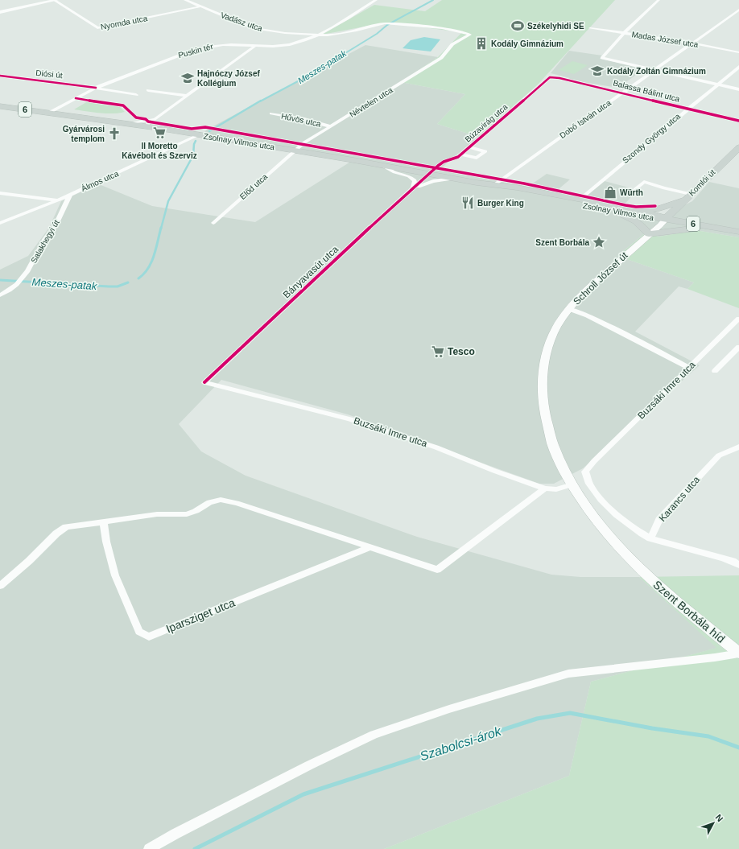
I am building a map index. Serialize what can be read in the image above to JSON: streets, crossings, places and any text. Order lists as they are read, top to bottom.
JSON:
{
  "streets": {
    "main road": [
      "6",
      "Zsolnay Vilmos utca",
      "Komlói út",
      "Schroll József út",
      "Szent Borbála híd"
    ],
    "street": [
      "Vadász utca",
      "Nyomda utca",
      "Madas József utca",
      "Puskin tér",
      "Diósi út",
      "Balassa Bálint utca",
      "Névtelen utca",
      "Dobó István utca",
      "Hűvös utca",
      "Búzavirág utca",
      "Szondy György utca",
      "Álmos utca",
      "Előd utca",
      "Salakhegyi út",
      "Bányavasút utca",
      "Buzsáki Imre utca",
      "Karancs utca",
      "Iparsziget utca"
    ]
  },
  "crossings": [
    ["Vadász utca", "Nyomda utca"],
    ["Vadász utca", "Puskin tér"],
    ["Vadász utca", "Névtelen utca"],
    ["Madas József utca", "Dobó István utca"],
    ["Puskin tér", "Diósi út"],
    ["Puskin tér", "Zsolnay Vilmos utca"],
    ["Balassa Bálint utca", "Dobó István utca"],
    ["Balassa Bálint utca", "Búzavirág utca"],
    ["Balassa Bálint utca", "Szondy György utca"],
    ["Névtelen utca", "Hűvös utca"],
    ["Névtelen utca", "Zsolnay Vilmos utca"],
    ["Névtelen utca", "Előd utca"],
    ["6", "Zsolnay Vilmos utca"],
    ["6", "Komlói út"],
    ["6", "Schroll József út"],
    ["Dobó István utca", "Zsolnay Vilmos utca"],
    ["Búzavirág utca", "Zsolnay Vilmos utca"],
    ["Búzavirág utca", "Bányavasút utca"],
    ["Szondy György utca", "Zsolnay Vilmos utca"],
    ["Zsolnay Vilmos utca", "Álmos utca"],
    ["Zsolnay Vilmos utca", "Komlói út"],
    ["Zsolnay Vilmos utca", "Előd utca"],
    ["Zsolnay Vilmos utca", "Bányavasút utca"],
    ["Zsolnay Vilmos utca", "Schroll József út"],
    ["Álmos utca", "Salakhegyi út"],
    ["Komlói út", "Schroll József út"],
    ["Bányavasút utca", "Buzsáki Imre utca"],
    ["Schroll József út", "Buzsáki Imre utca"],
    ["Schroll József út", "Szent Borbála híd"],
    ["Buzsáki Imre utca", "Karancs utca"]
  ],
  "water": ["Meszes-patak", "Szabolcsi-árok"],
  "places": {
    "sports": ["Székelyhidi SE"],
    "building": ["Kodály Gimnázium"],
    "school or university": ["Kodály Zoltán Gimnázium", "Hajnóczy József Kollégium"],
    "supermarket": ["Il Moretto Kávébolt és Szerviz", "Tesco"],
    "church": ["Gyárvárosi templom"],
    "shop": ["Würth"],
    "restaurant": ["Burger King"],
    "place": ["Szent Borbála"]
  },
  "north": "top right"
}
